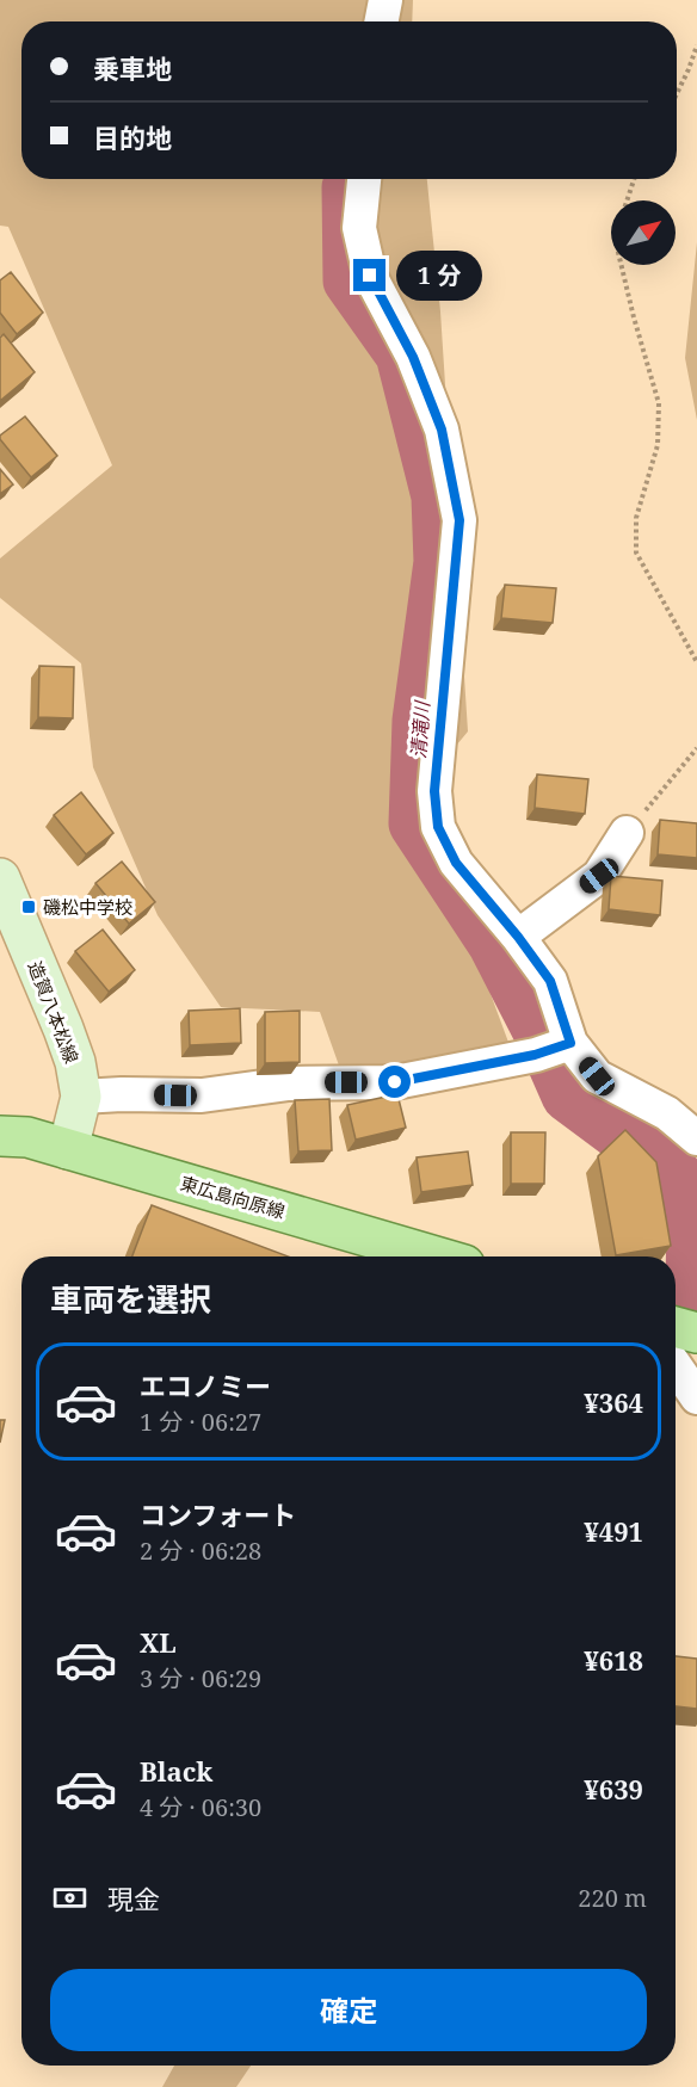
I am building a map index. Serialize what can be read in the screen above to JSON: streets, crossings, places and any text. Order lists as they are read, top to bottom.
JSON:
{
  "streets": {
    "main road": ["造賀八本松線", "東広島向原線"]
  },
  "crossings": [
    ["造賀八本松線", "東広島向原線"]
  ],
  "water": ["清滝川"],
  "places": {
    "transit": ["磯松中学校"]
  },
  "north": "top right",
  "page": {
    "banner": ["乗車地", "目的地"],
    "bubble": "1 分",
    "heading": "車両を選択",
    "list": [
      {
        "name": "エコノミー",
        "note": "1 分 · 06:27",
        "value": "¥364"
      },
      {
        "name": "コンフォート",
        "note": "2 分 · 06:28",
        "value": "¥491"
      },
      {
        "name": "XL",
        "note": "3 分 · 06:29",
        "value": "¥618"
      },
      {
        "name": "Black",
        "note": "4 分 · 06:30",
        "value": "¥639"
      }
    ],
    "pay": ["現金", "220 m"],
    "buttons": "確定"
  }
}
